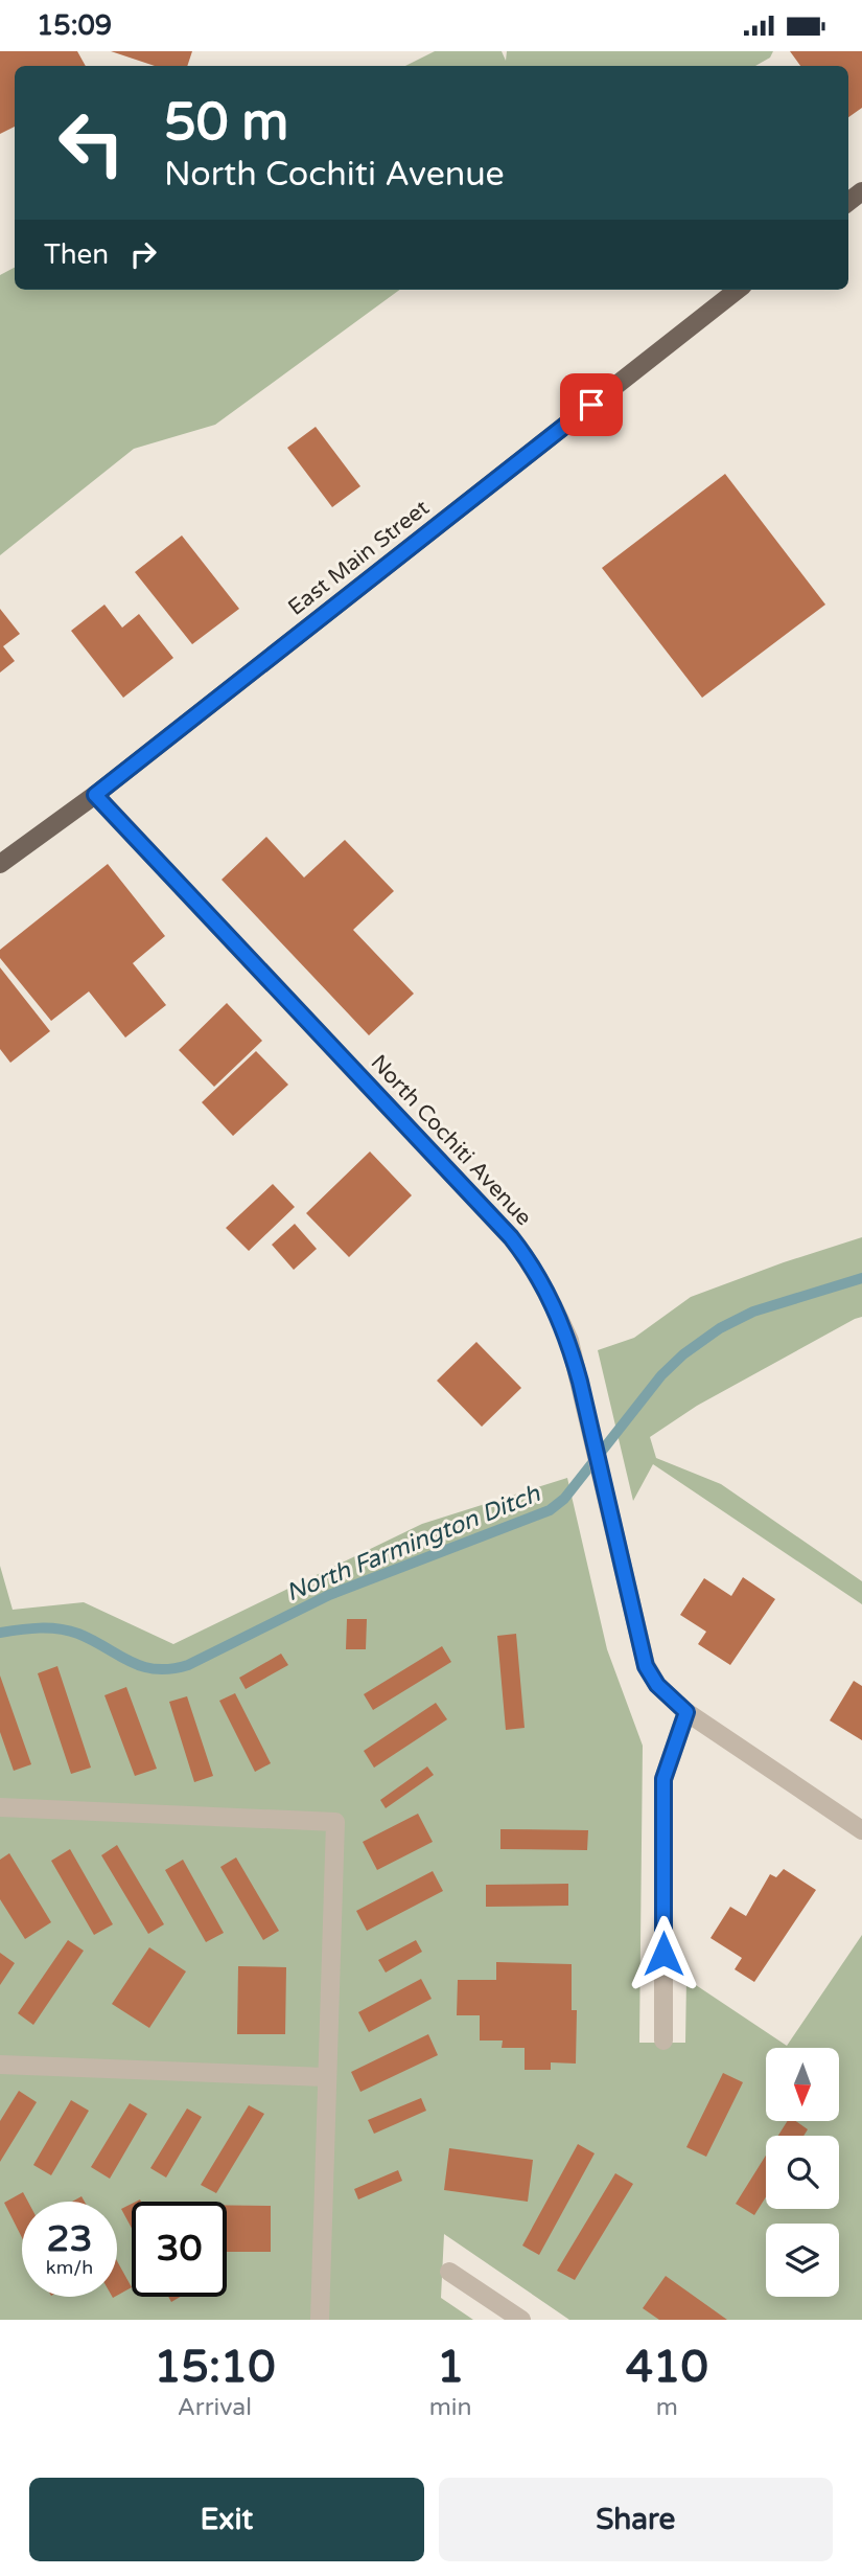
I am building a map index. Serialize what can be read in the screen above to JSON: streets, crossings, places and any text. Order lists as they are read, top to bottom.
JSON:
{
  "streets": {
    "main road": ["East Main Street"],
    "street": ["North Cochiti Avenue"]
  },
  "crossings": [
    ["East Main Street", "North Cochiti Avenue"]
  ],
  "water": ["North Farmington Ditch"],
  "north": "bottom",
  "page": {
    "status": "15:09",
    "turn": ["50 m", "North Cochiti Avenue"],
    "then": "Then",
    "speed": "23 km/h",
    "limit": "30",
    "eta": [
      "15:10",
      "Arrival",
      "1",
      "min",
      "410",
      "m"
    ],
    "buttons": ["Exit", "Share"]
  }
}
